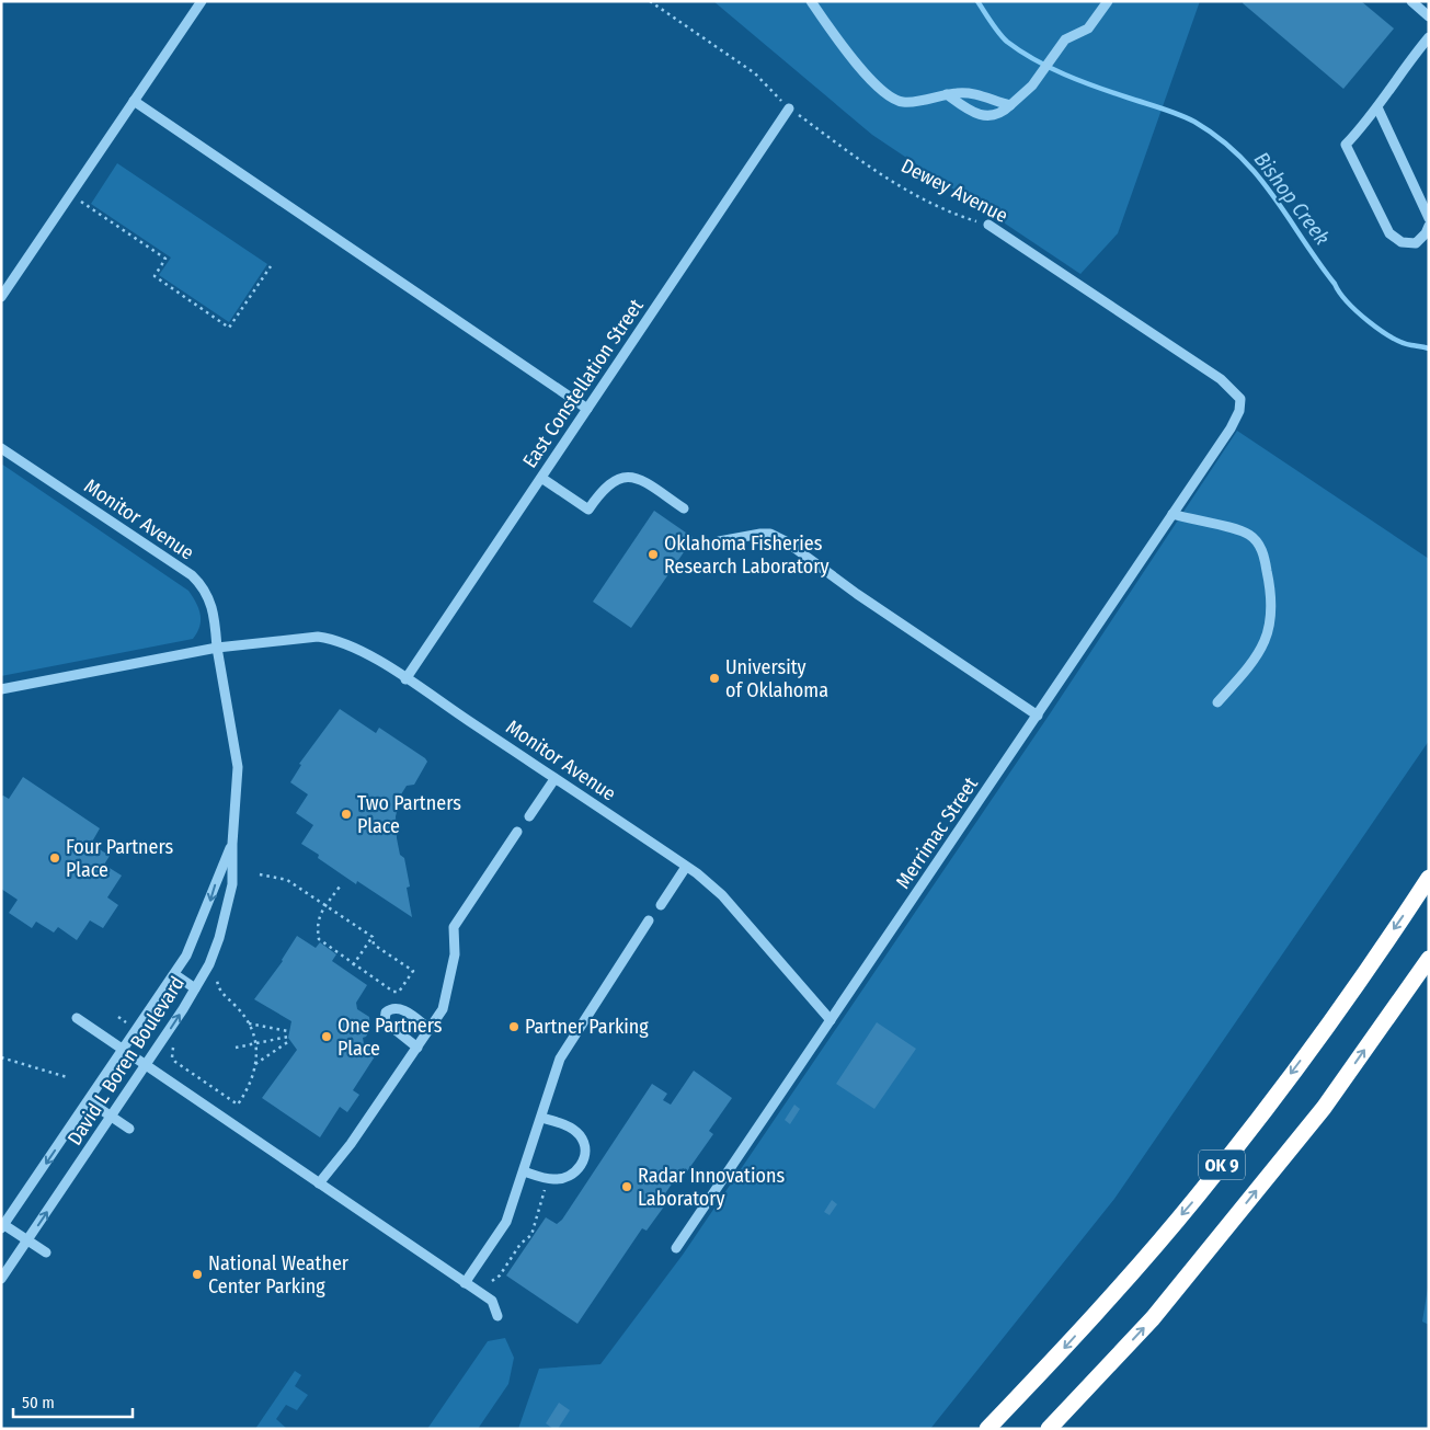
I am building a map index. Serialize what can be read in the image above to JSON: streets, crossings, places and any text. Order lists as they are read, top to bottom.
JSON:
{
  "streets": {
    "highway": ["OK 9"],
    "street": [
      "Dewey Avenue",
      "East Constellation Street",
      "Monitor Avenue",
      "Merrimac Street",
      "David L Boren Boulevard"
    ]
  },
  "crossings": [
    ["Dewey Avenue", "East Constellation Street"],
    ["Dewey Avenue", "Merrimac Street"],
    ["East Constellation Street", "Monitor Avenue"],
    ["Monitor Avenue", "Merrimac Street"],
    ["Monitor Avenue", "David L Boren Boulevard"]
  ],
  "water": ["Bishop Creek"],
  "places": [
    "Oklahoma Fisheries Research Laboratory",
    "University of Oklahoma",
    "Two Partners Place",
    "Four Partners Place",
    "Partner Parking",
    "One Partners Place",
    "Radar Innovations Laboratory",
    "National Weather Center Parking"
  ],
  "scale_bar": "50 m"
}
